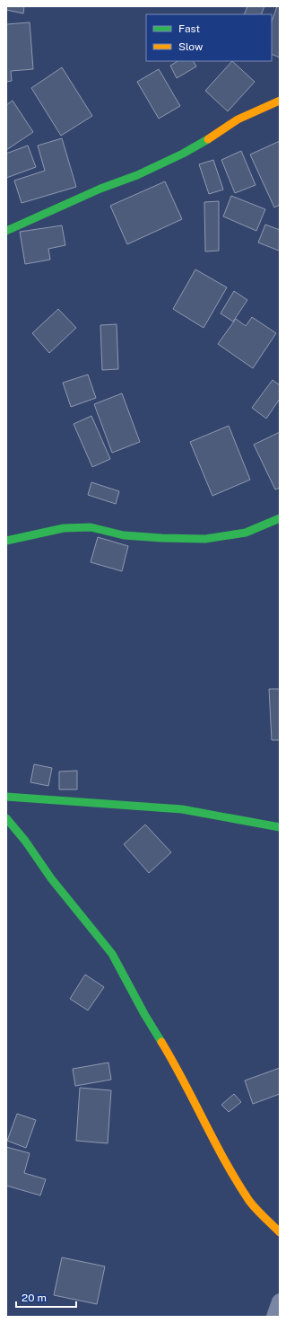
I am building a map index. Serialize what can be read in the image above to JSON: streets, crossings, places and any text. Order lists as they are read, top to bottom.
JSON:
{
  "legend": ["Fast", "Slow"],
  "scale_bar": "20 m"
}
